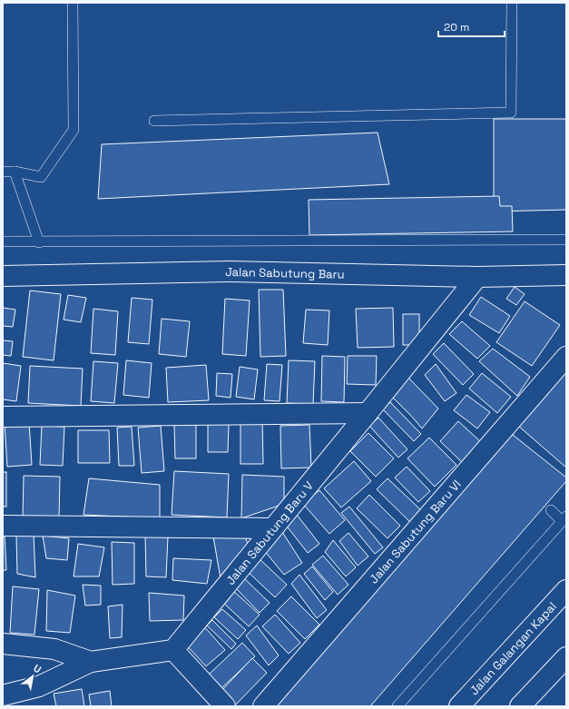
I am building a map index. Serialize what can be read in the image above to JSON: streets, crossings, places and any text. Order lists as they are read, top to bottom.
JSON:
{
  "streets": {
    "street": [
      "Jalan Sabutung Baru",
      "Jalan Sabutung Baru VI",
      "Jalan Sabutung Baru V",
      "Jalan Galangan Kapal"
    ]
  },
  "crossings": [
    ["Jalan Sabutung Baru", "Jalan Sabutung Baru V"]
  ],
  "scale_bar": "20 m",
  "north": "top right"
}
